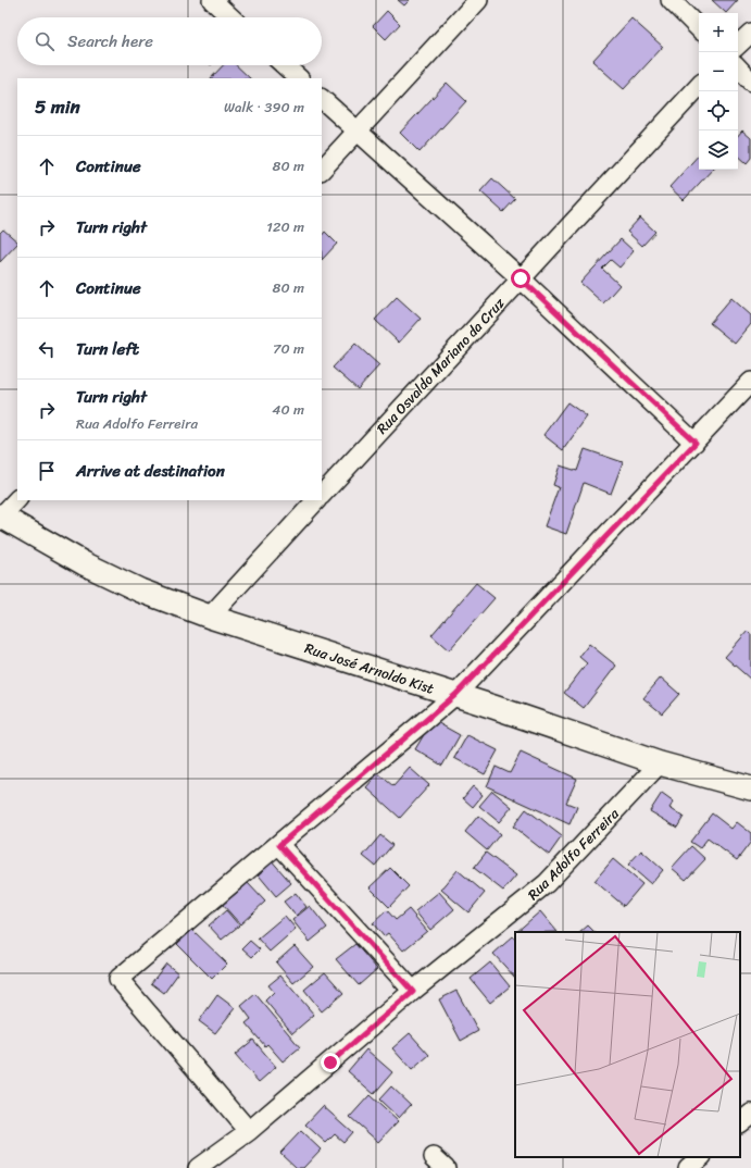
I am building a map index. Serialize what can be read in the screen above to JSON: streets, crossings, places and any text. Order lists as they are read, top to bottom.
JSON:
{
  "streets": {
    "street": ["Rua Osvaldo Mariano da Cruz", "Rua José Arnoldo Kist", "Rua Adolfo Ferreira"]
  },
  "crossings": [
    ["Rua José Arnoldo Kist", "Rua Adolfo Ferreira"]
  ],
  "page": {
    "map_buttons": ["+", "−"],
    "search": "Search here",
    "heading": ["5 min", "Walk · 390 m"],
    "list": [
      ["Continue", "80 m"],
      ["Turn right", "120 m"],
      ["Continue", "80 m"],
      ["Turn left", "70 m"],
      ["Turn right", "Rua Adolfo Ferreira", "40 m"],
      "Arrive at destination"
    ]
  }
}
